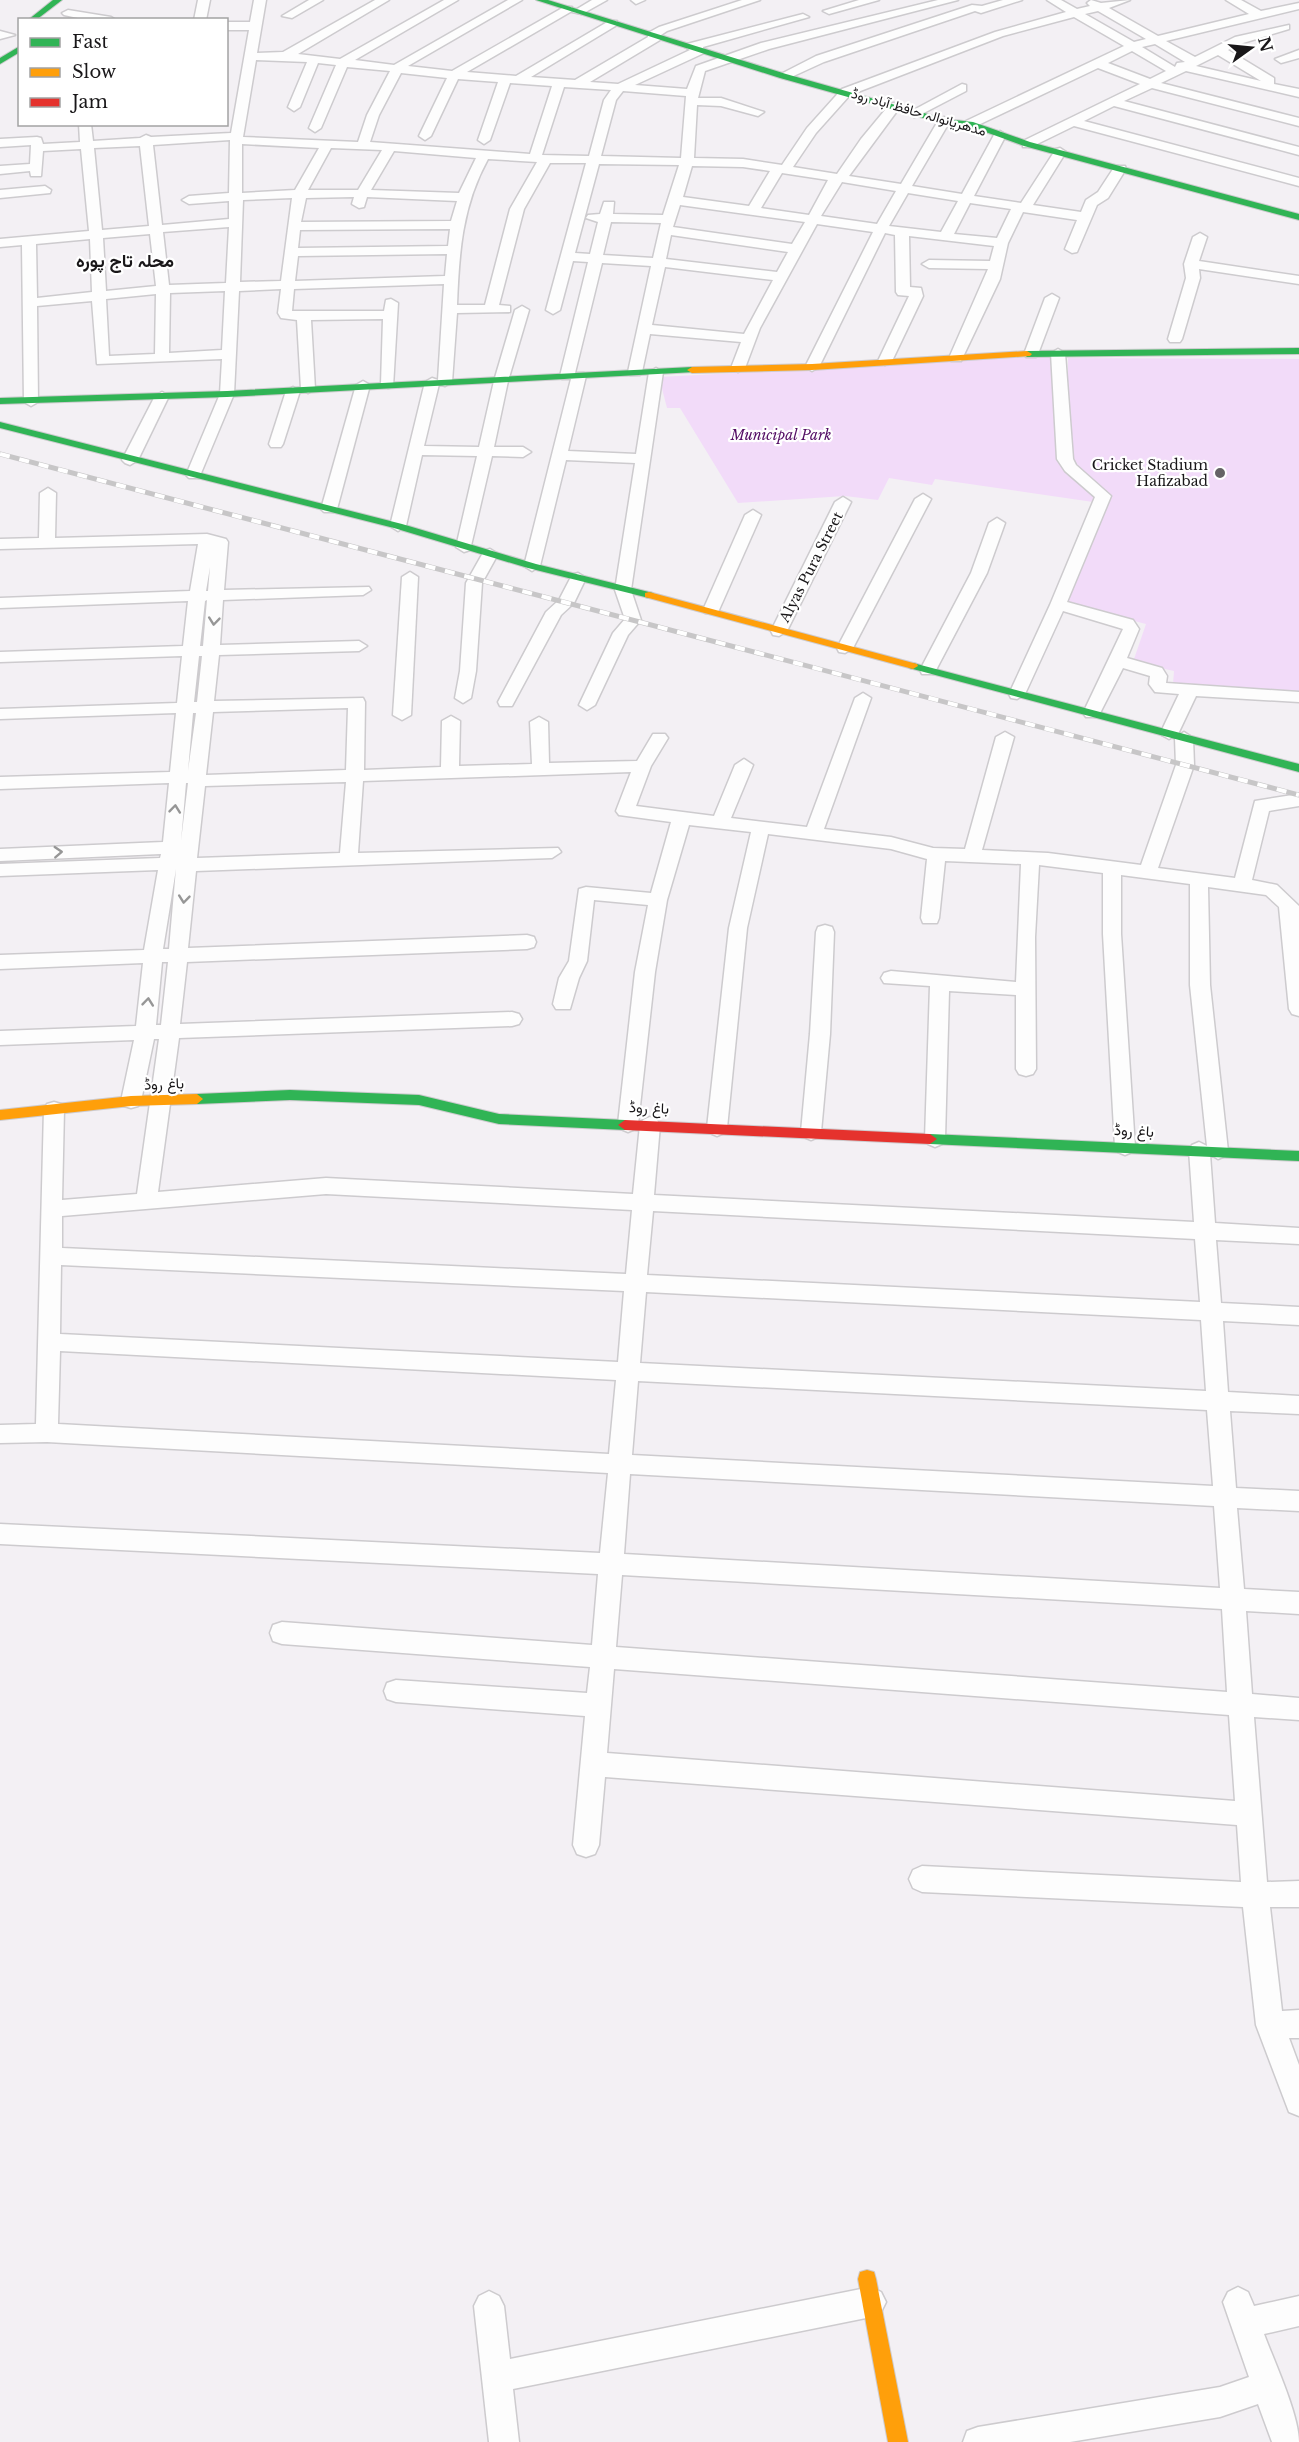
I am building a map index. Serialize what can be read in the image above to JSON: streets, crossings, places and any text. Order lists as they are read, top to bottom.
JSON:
{
  "streets": {
    "main road": ["مدھریانوالہ حافظ آباد روڈ", "باغ روڈ"],
    "street": ["Alyas Pura Street"]
  },
  "districts": ["محلہ تاج پورہ"],
  "parks": ["Municipal Park"],
  "places": ["Cricket Stadium Hafizabad"],
  "legend": ["Fast", "Slow", "Jam"],
  "north": "right"
}
